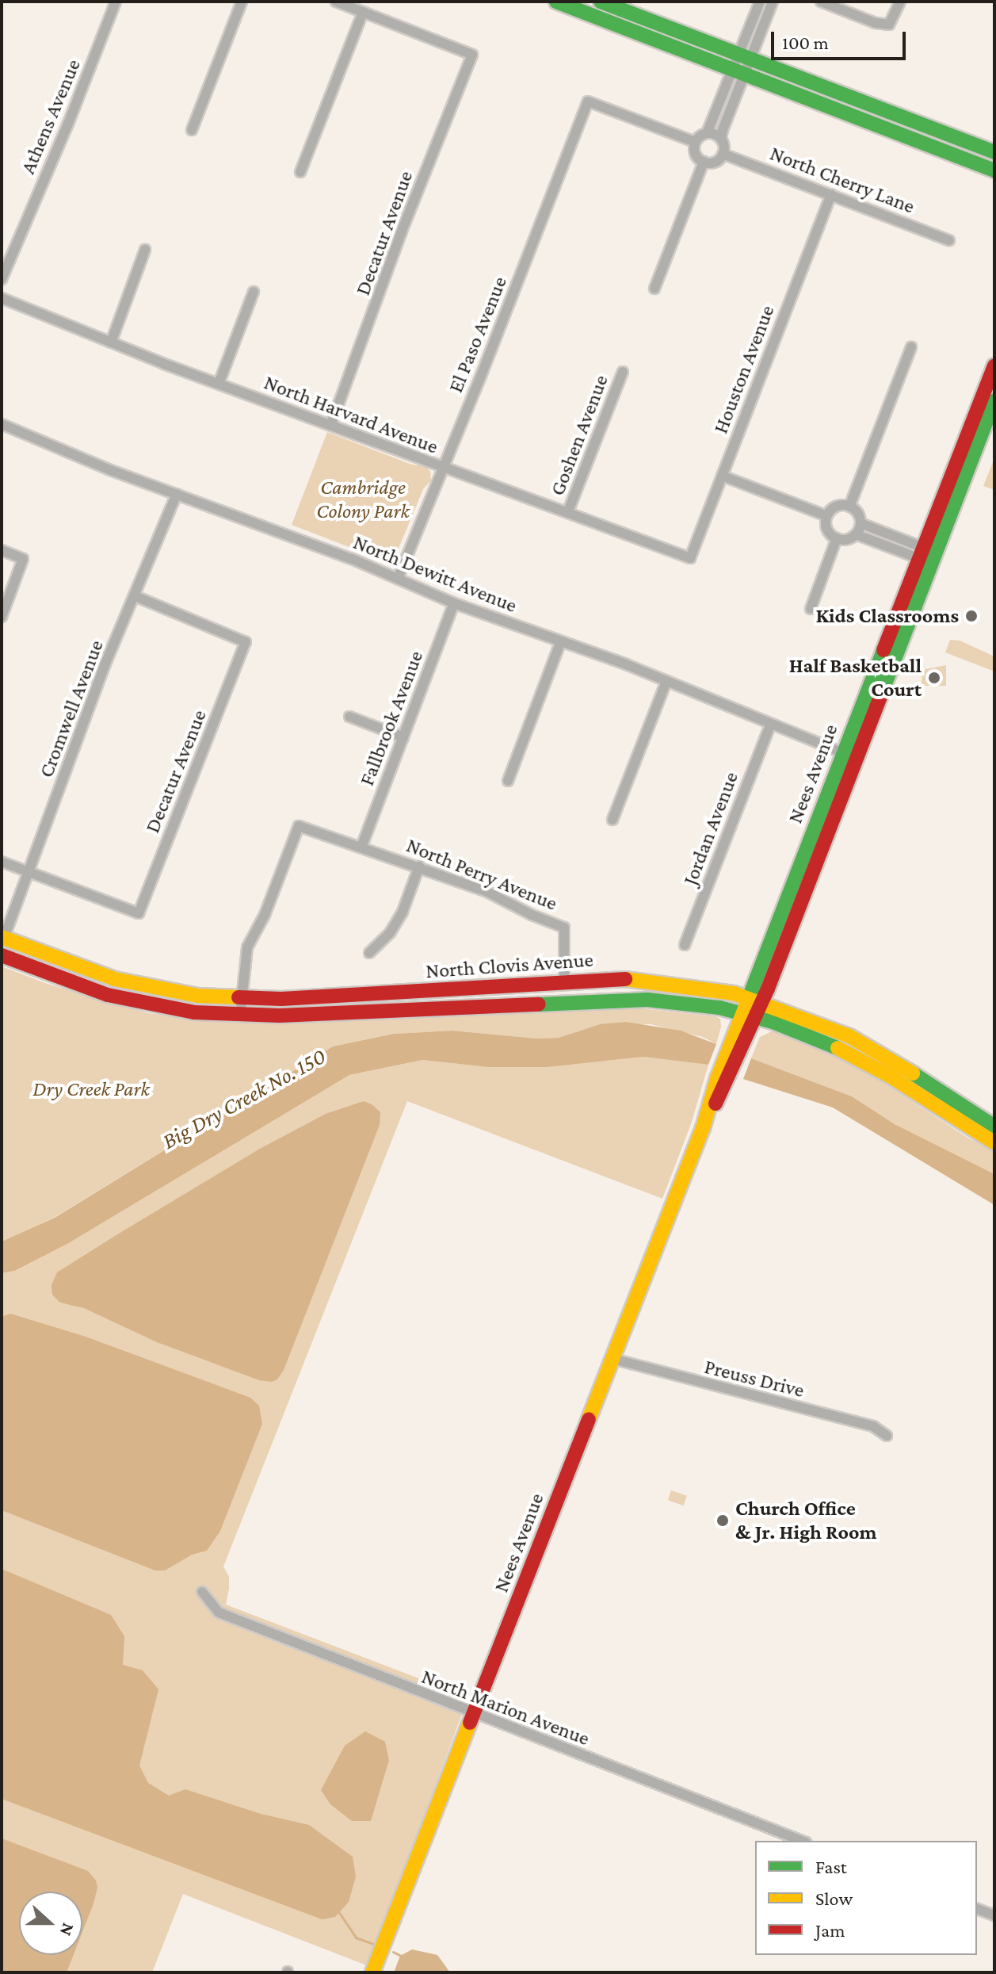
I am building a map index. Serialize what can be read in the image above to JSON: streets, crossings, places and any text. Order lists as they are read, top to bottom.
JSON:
{
  "streets": {
    "main road": ["Nees Avenue", "North Clovis Avenue"],
    "street": [
      "Athens Avenue",
      "North Cherry Lane",
      "Decatur Avenue",
      "El Paso Avenue",
      "Houston Avenue",
      "North Harvard Avenue",
      "Goshen Avenue",
      "North Dewitt Avenue",
      "Cromwell Avenue",
      "Fallbrook Avenue",
      "Jordan Avenue",
      "North Perry Avenue",
      "Preuss Drive",
      "North Marion Avenue"
    ]
  },
  "crossings": [
    ["North Cherry Lane", "El Paso Avenue"],
    ["North Cherry Lane", "Houston Avenue"],
    ["Decatur Avenue", "North Harvard Avenue"],
    ["Decatur Avenue", "Cromwell Avenue"],
    ["El Paso Avenue", "North Harvard Avenue"],
    ["El Paso Avenue", "North Dewitt Avenue"],
    ["Houston Avenue", "North Harvard Avenue"],
    ["North Harvard Avenue", "Goshen Avenue"],
    ["North Dewitt Avenue", "Cromwell Avenue"],
    ["North Dewitt Avenue", "Fallbrook Avenue"],
    ["North Dewitt Avenue", "Nees Avenue"],
    ["North Dewitt Avenue", "Jordan Avenue"],
    ["Cromwell Avenue", "North Clovis Avenue"],
    ["Fallbrook Avenue", "North Perry Avenue"],
    ["Nees Avenue", "North Clovis Avenue"],
    ["Nees Avenue", "Preuss Drive"],
    ["Nees Avenue", "North Marion Avenue"],
    ["North Perry Avenue", "North Clovis Avenue"]
  ],
  "water": ["Big Dry Creek No. 150"],
  "parks": ["Cambridge Colony Park", "Dry Creek Park"],
  "places": ["Kids Classrooms", "Half Basketball Court", "Church Office & Jr. High Room"],
  "legend": ["Fast", "Slow", "Jam"],
  "scale_bar": "100 m",
  "north": "right"
}
